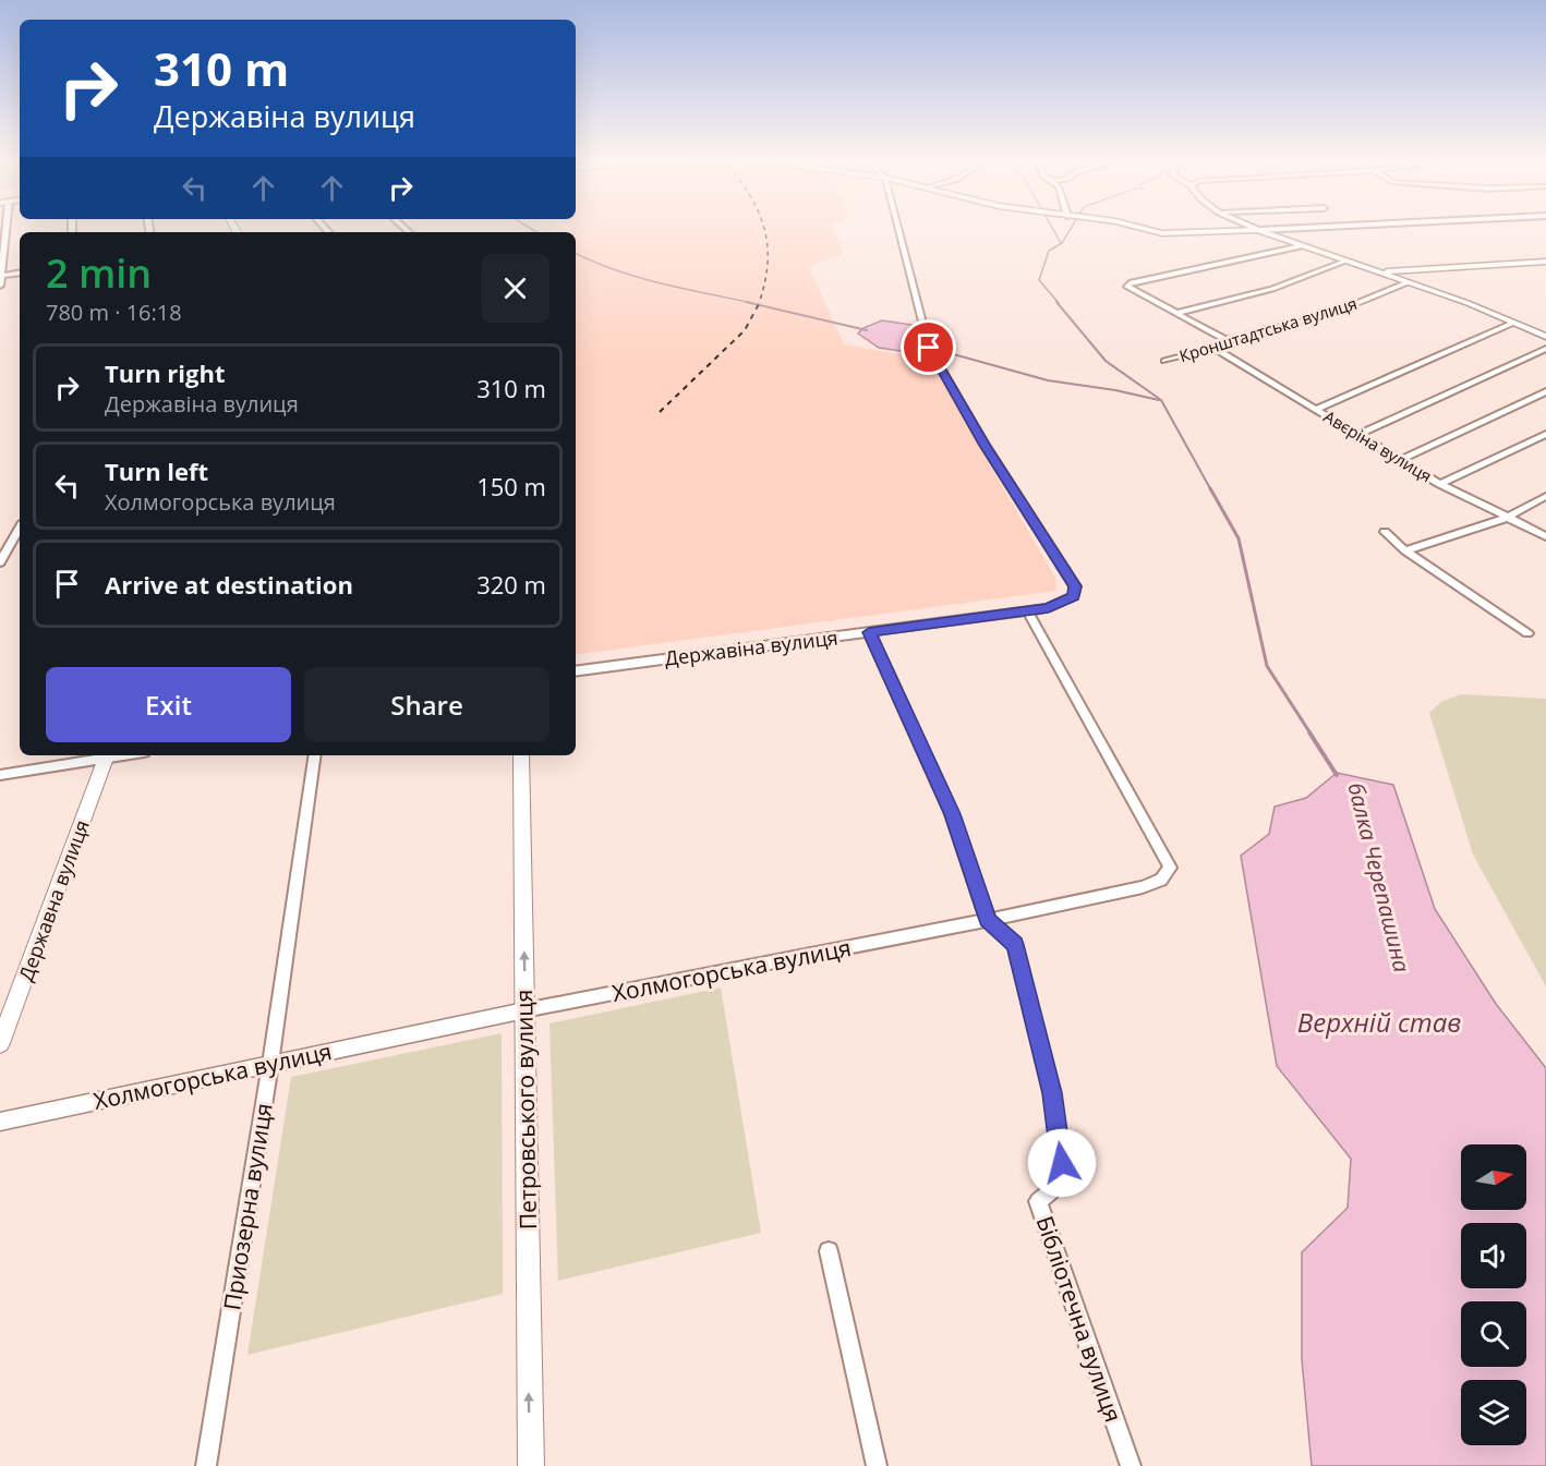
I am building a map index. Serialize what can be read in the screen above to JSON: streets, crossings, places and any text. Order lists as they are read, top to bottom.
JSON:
{
  "streets": {
    "main road": ["Державна вулиця", "Петровського вулиця"],
    "street": [
      "Кронштадтська вулиця",
      "Авєріна вулиця",
      "Державіна вулиця",
      "Холмогорська вулиця",
      "Приозерна вулиця",
      "Бібліотечна вулиця"
    ]
  },
  "crossings": [
    ["Кронштадтська вулиця", "Авєріна вулиця"],
    ["Державіна вулиця", "Холмогорська вулиця"],
    ["Державіна вулиця", "Бібліотечна вулиця"],
    ["Холмогорська вулиця", "Петровського вулиця"],
    ["Холмогорська вулиця", "Приозерна вулиця"],
    ["Холмогорська вулиця", "Бібліотечна вулиця"]
  ],
  "one_way": ["Петровського вулиця"],
  "water": ["балка Черепашина", "Верхній став"],
  "north": "right",
  "page": {
    "turn": ["310 m", "Державіна вулиця"],
    "heading": ["2 min", "780 m · 16:18"],
    "list": [
      {
        "name": "Turn right",
        "note": "Державіна вулиця",
        "value": "310 m"
      },
      {
        "name": "Turn left",
        "note": "Холмогорська вулиця",
        "value": "150 m"
      },
      {
        "name": "Arrive at destination",
        "value": "320 m"
      }
    ],
    "buttons": ["Exit", "Share"]
  }
}
